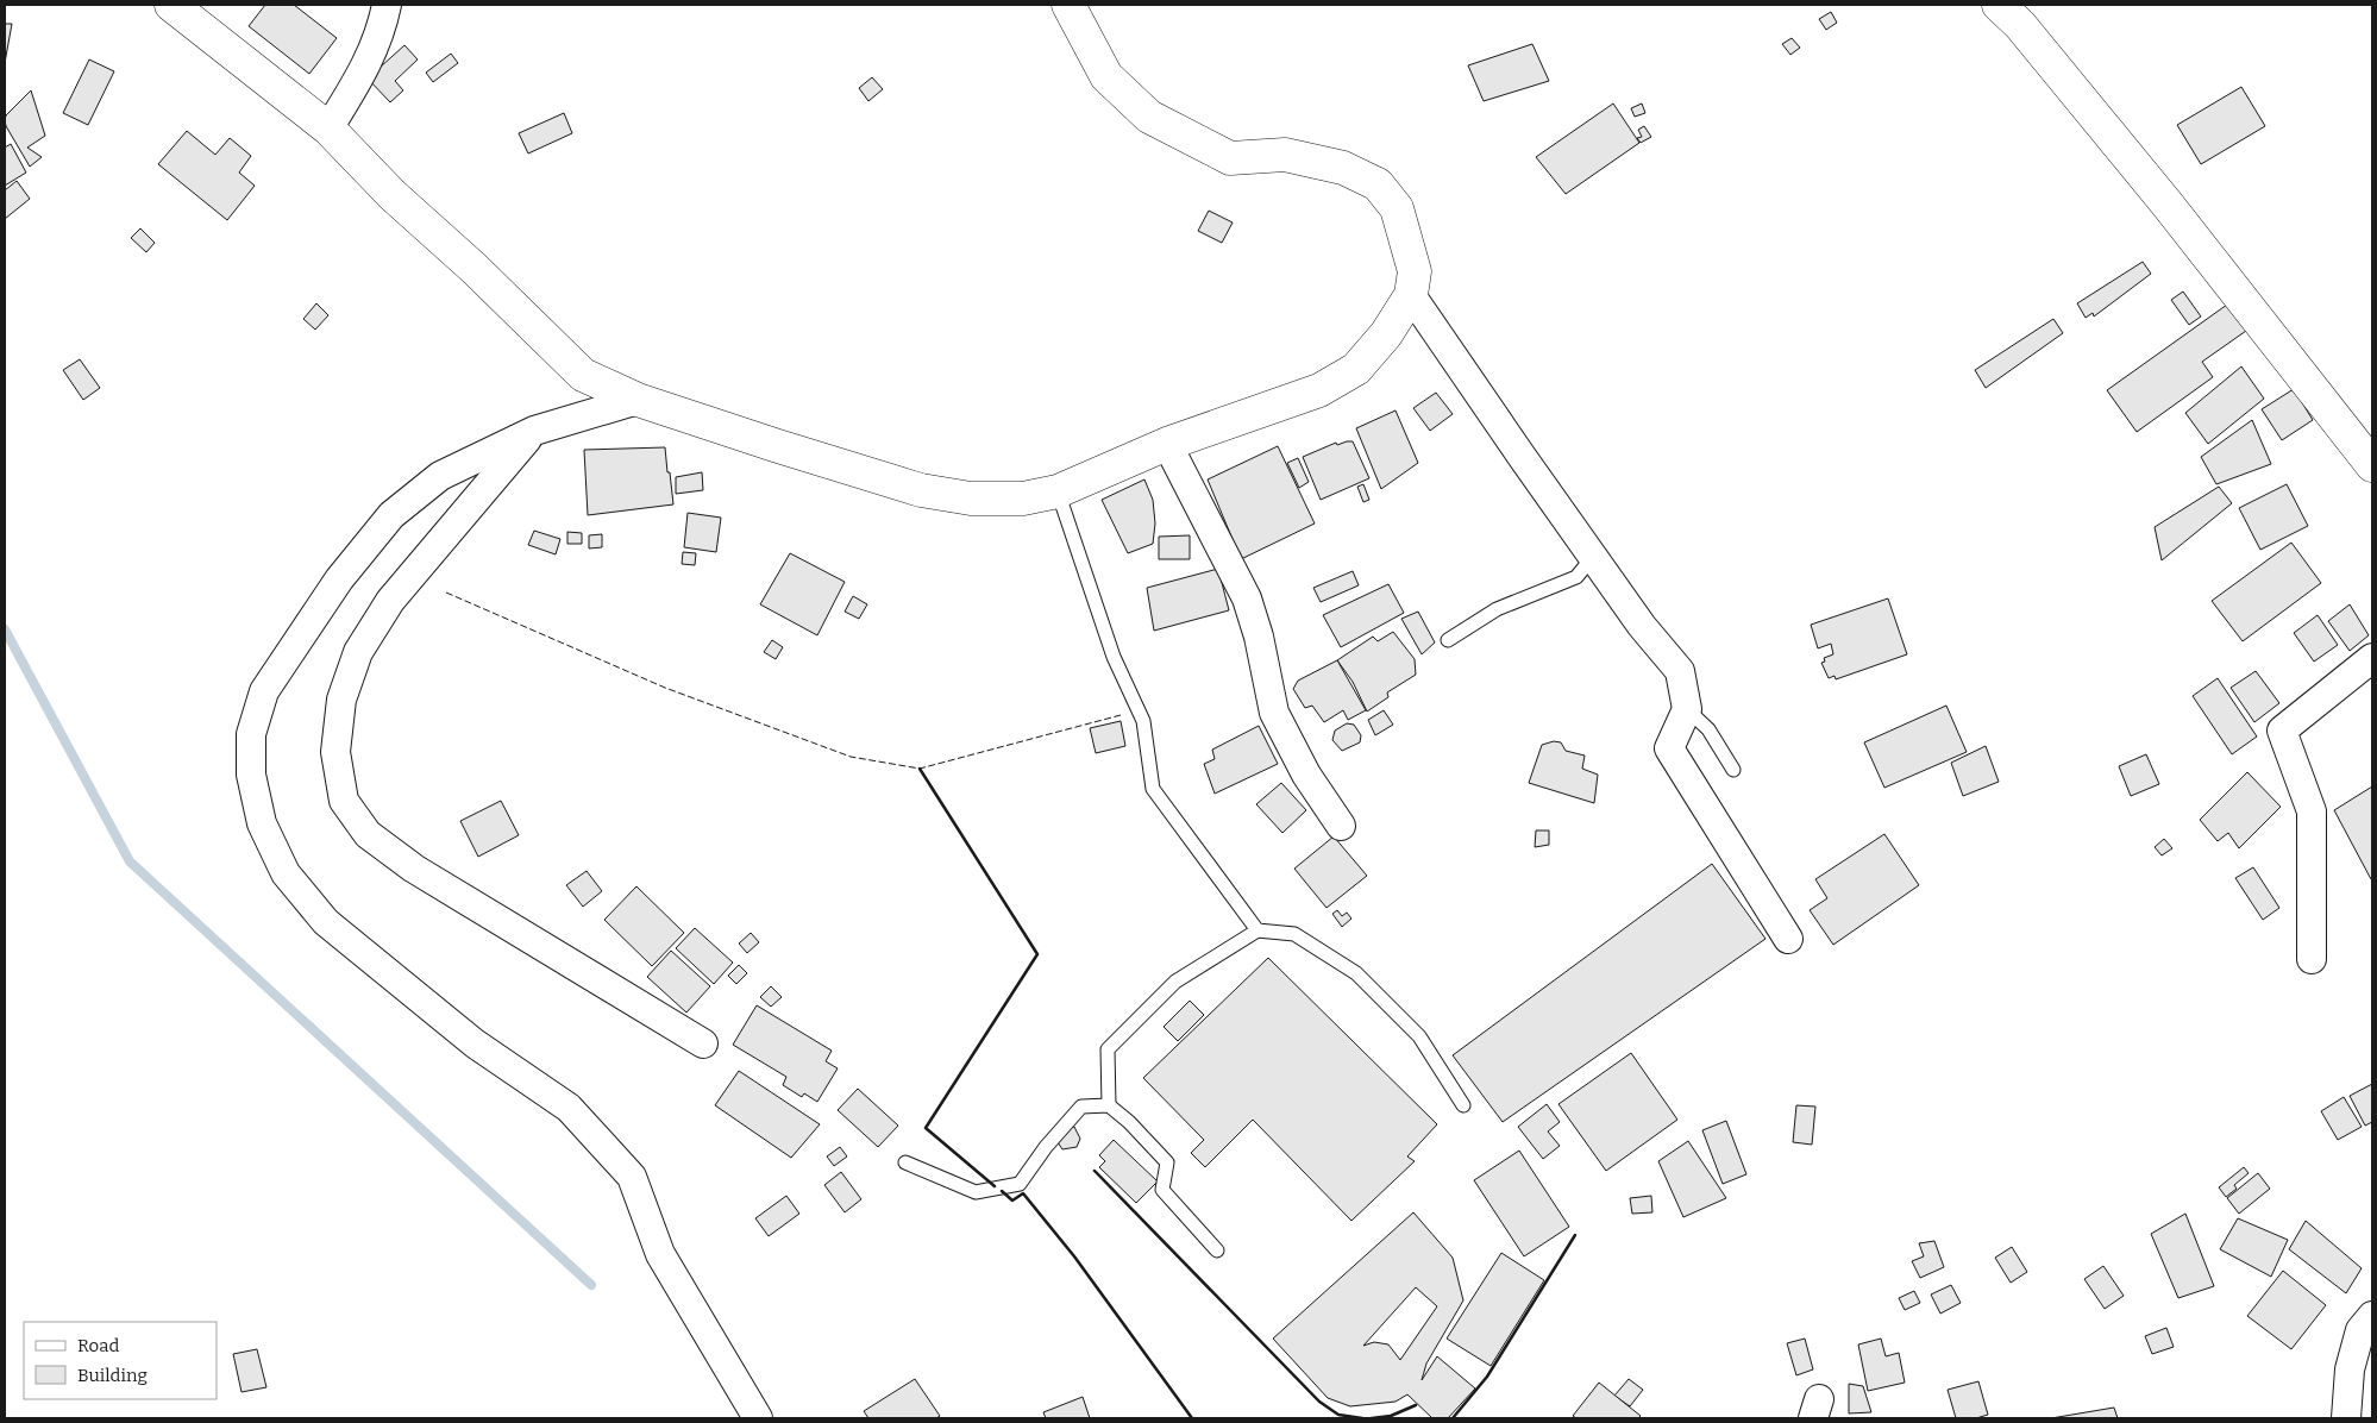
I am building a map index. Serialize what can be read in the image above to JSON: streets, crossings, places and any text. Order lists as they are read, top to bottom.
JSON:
{
  "legend": ["Road", "Building"]
}
